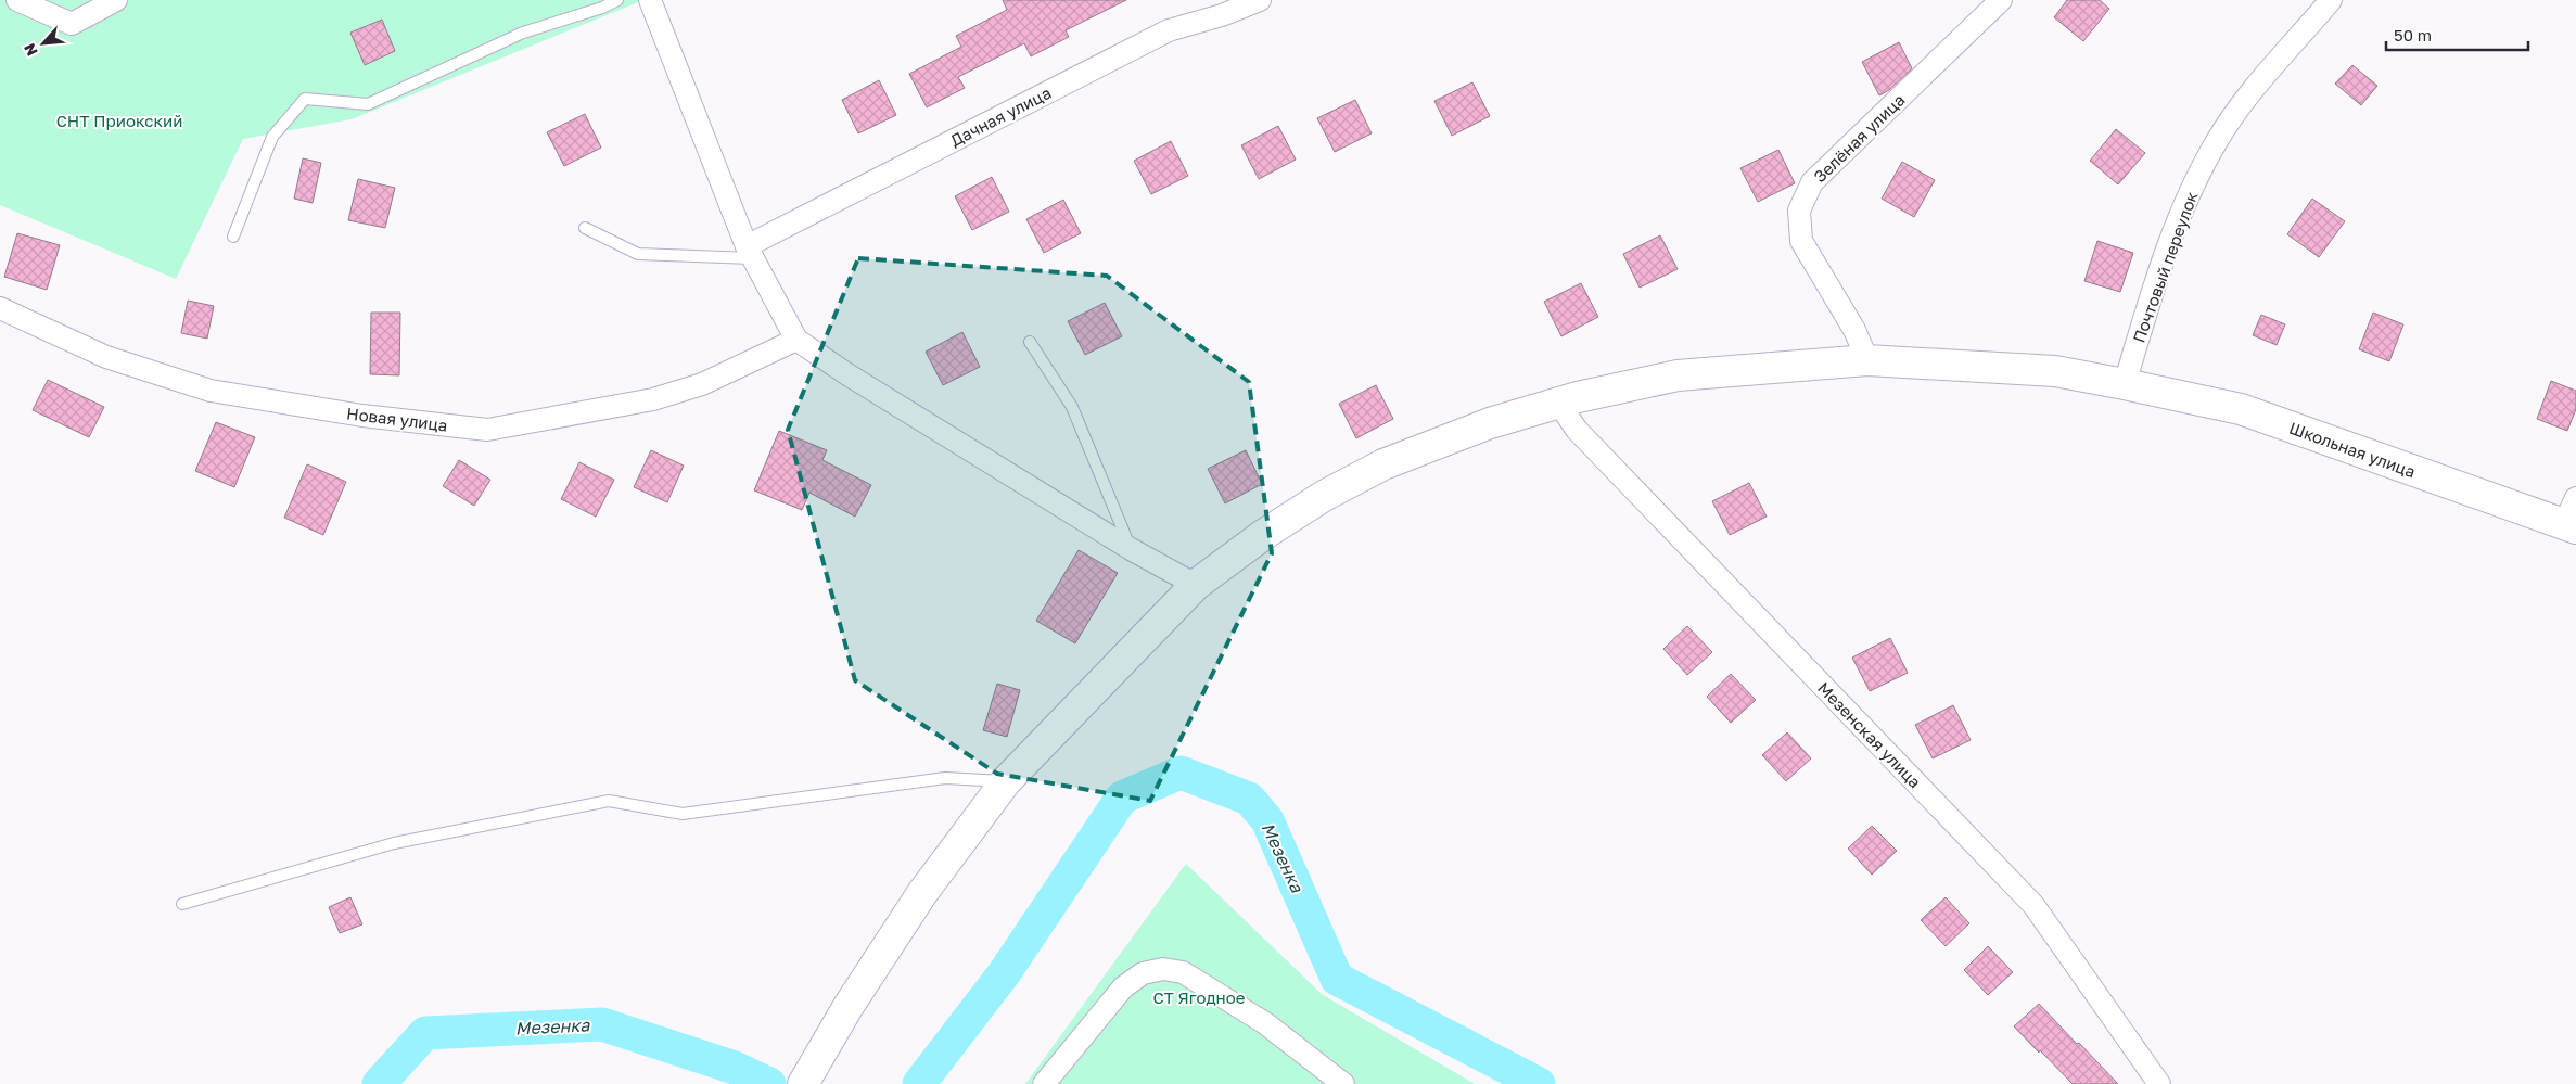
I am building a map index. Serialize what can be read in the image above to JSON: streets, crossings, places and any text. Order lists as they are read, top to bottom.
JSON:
{
  "streets": {
    "main road": ["Школьная улица"],
    "street": [
      "Дачная улица",
      "Зелёная улица",
      "Почтовый переулок",
      "Новая улица",
      "Мезенская улица"
    ]
  },
  "crossings": [
    ["Зелёная улица", "Школьная улица"],
    ["Почтовый переулок", "Школьная улица"],
    ["Школьная улица", "Мезенская улица"]
  ],
  "water": ["Мезенка"],
  "parks": ["СНТ Приокский", "СТ Ягодное"],
  "scale_bar": "50 m",
  "north": "bottom left"
}
